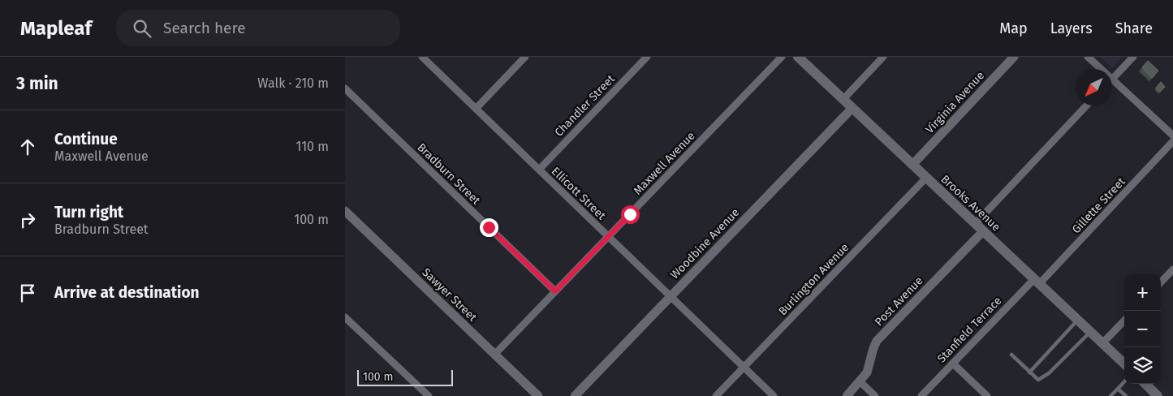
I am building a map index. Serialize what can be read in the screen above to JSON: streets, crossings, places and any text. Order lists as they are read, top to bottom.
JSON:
{
  "streets": {
    "main road": ["Brooks Avenue"],
    "street": [
      "Virginia Avenue",
      "Chandler Street",
      "Maxwell Avenue",
      "Bradburn Street",
      "Ellicott Street",
      "Gillette Street",
      "Woodbine Avenue",
      "Burlington Avenue",
      "Sawyer Street",
      "Post Avenue",
      "Stanfield Terrace"
    ]
  },
  "crossings": [
    ["Virginia Avenue", "Brooks Avenue"],
    ["Chandler Street", "Ellicott Street"],
    ["Maxwell Avenue", "Bradburn Street"],
    ["Maxwell Avenue", "Ellicott Street"],
    ["Maxwell Avenue", "Sawyer Street"],
    ["Ellicott Street", "Woodbine Avenue"],
    ["Ellicott Street", "Burlington Avenue"],
    ["Brooks Avenue", "Gillette Street"],
    ["Brooks Avenue", "Woodbine Avenue"],
    ["Brooks Avenue", "Burlington Avenue"],
    ["Brooks Avenue", "Post Avenue"],
    ["Brooks Avenue", "Stanfield Terrace"],
    ["Gillette Street", "Stanfield Terrace"]
  ],
  "scale_bar": "100 m",
  "north": "bottom left",
  "page": {
    "header": "Mapleaf",
    "search": "Search here",
    "nav": ["Map", "Layers", "Share"],
    "heading": ["3 min", "Walk · 210 m"],
    "list": [
      ["Continue", "Maxwell Avenue", "110 m"],
      ["Turn right", "Bradburn Street", "100 m"],
      "Arrive at destination"
    ],
    "map_buttons": ["+", "−"],
    "scale": "100 m"
  }
}
